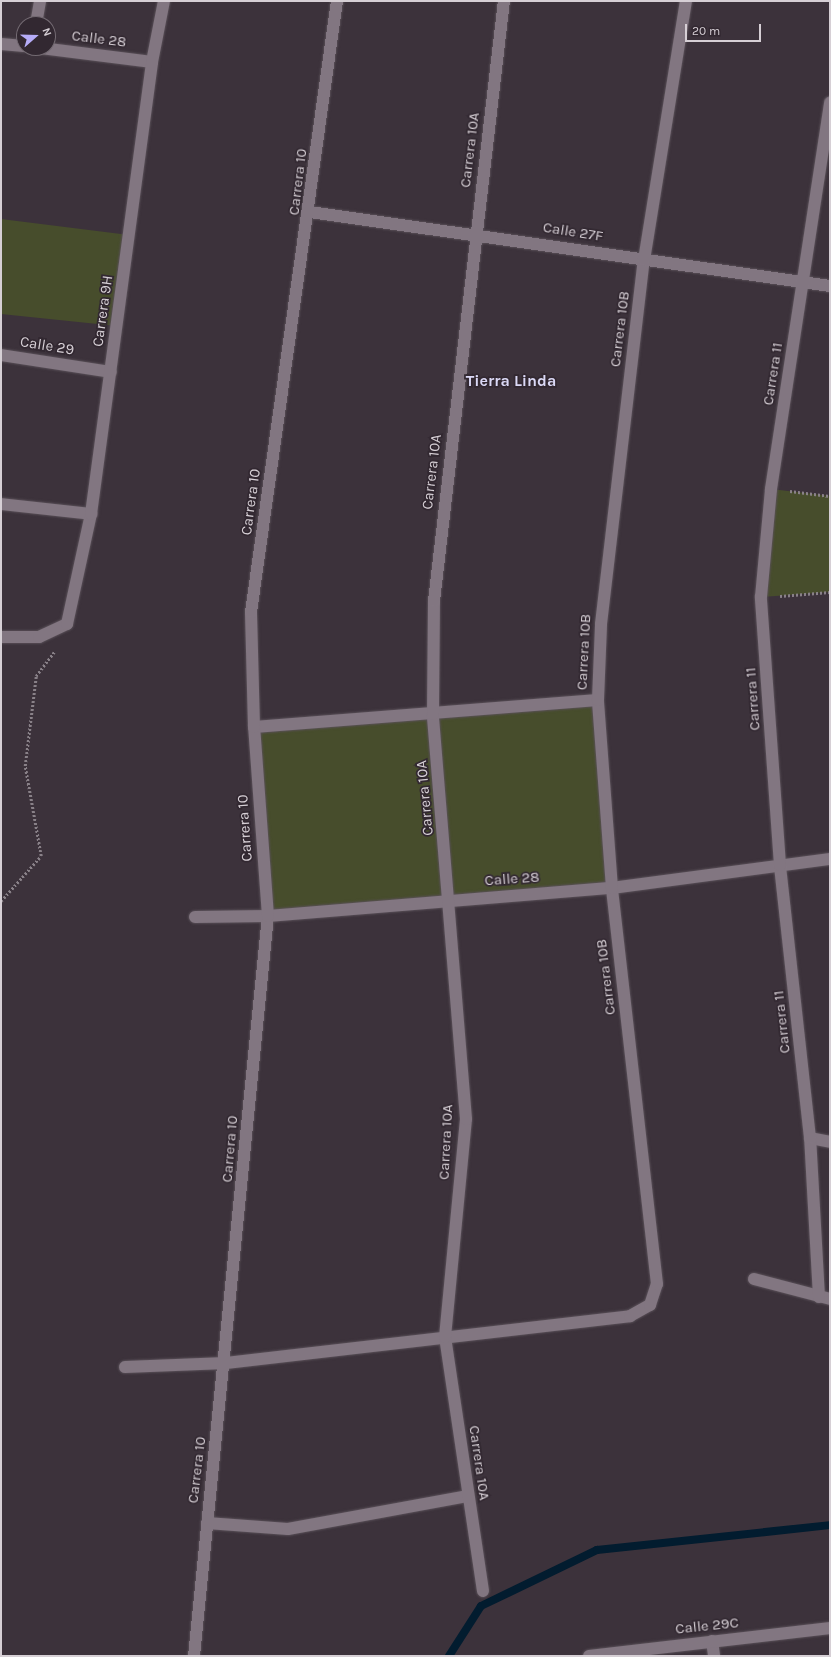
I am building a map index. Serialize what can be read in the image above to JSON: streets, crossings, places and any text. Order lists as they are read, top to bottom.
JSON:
{
  "streets": {
    "street": [
      "Calle 28",
      "Carrera 10A",
      "Carrera 10",
      "Calle 27F",
      "Carrera 9H",
      "Carrera 10B",
      "Calle 29",
      "Carrera 11",
      "Calle 29C"
    ]
  },
  "crossings": [
    ["Calle 28", "Carrera 10A"],
    ["Calle 28", "Carrera 10"],
    ["Calle 28", "Carrera 9H"],
    ["Calle 28", "Carrera 10B"],
    ["Calle 28", "Carrera 11"],
    ["Carrera 10A", "Calle 27F"],
    ["Carrera 10A", "Carrera 10B"],
    ["Carrera 10", "Calle 27F"],
    ["Calle 27F", "Carrera 10B"],
    ["Calle 27F", "Carrera 11"],
    ["Carrera 9H", "Calle 29"]
  ],
  "districts": ["Tierra Linda"],
  "scale_bar": "20 m",
  "north": "right"
}
